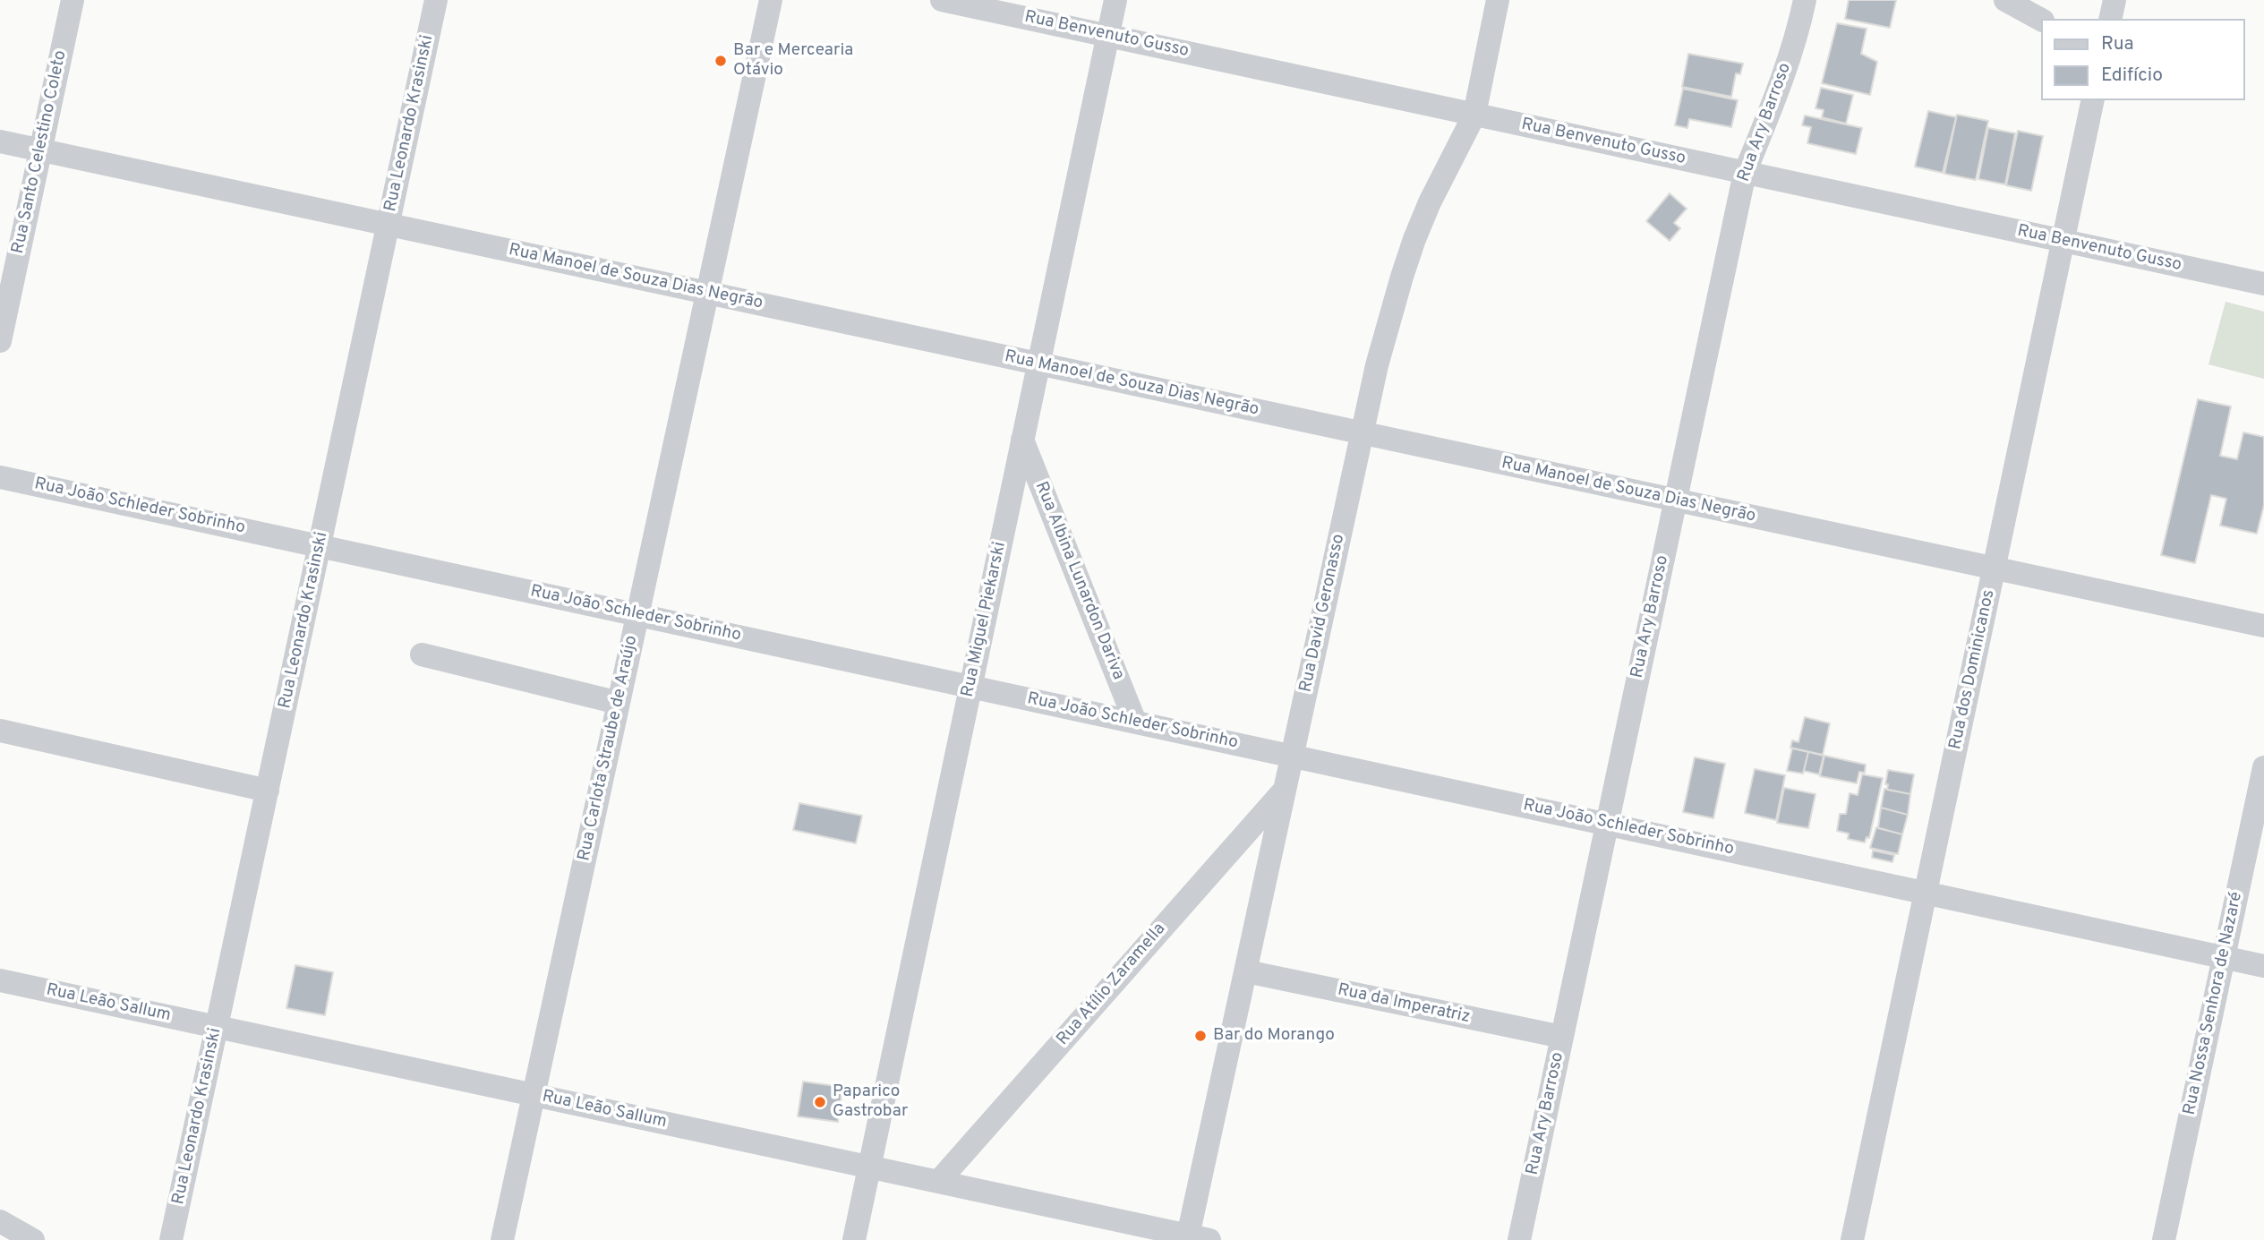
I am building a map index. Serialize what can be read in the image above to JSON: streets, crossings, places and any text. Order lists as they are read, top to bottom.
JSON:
{
  "streets": {
    "street": [
      "Rua Benvenuto Gusso",
      "Rua Ary Barroso",
      "Rua Leonardo Krasinski",
      "Rua Santo Celestino Coleto",
      "Rua Manoel de Souza Dias Negrão",
      "Rua João Schleder Sobrinho",
      "Rua Albina Lunardon Dariva",
      "Rua David Geronasso",
      "Rua Miguel Piekarski",
      "Rua dos Dominicanos",
      "Rua Carlota Straube de Araújo",
      "Rua Atílio Zaramella",
      "Rua Leão Sallum",
      "Rua Nossa Senhora de Nazaré",
      "Rua da Imperatriz"
    ]
  },
  "crossings": [
    ["Rua Benvenuto Gusso", "Rua Ary Barroso"],
    ["Rua Benvenuto Gusso", "Rua David Geronasso"],
    ["Rua Benvenuto Gusso", "Rua Miguel Piekarski"],
    ["Rua Benvenuto Gusso", "Rua dos Dominicanos"],
    ["Rua Ary Barroso", "Rua Manoel de Souza Dias Negrão"],
    ["Rua Ary Barroso", "Rua João Schleder Sobrinho"],
    ["Rua Ary Barroso", "Rua da Imperatriz"],
    ["Rua Leonardo Krasinski", "Rua Manoel de Souza Dias Negrão"],
    ["Rua Leonardo Krasinski", "Rua João Schleder Sobrinho"],
    ["Rua Leonardo Krasinski", "Rua Leão Sallum"],
    ["Rua Santo Celestino Coleto", "Rua Manoel de Souza Dias Negrão"],
    ["Rua Manoel de Souza Dias Negrão", "Rua David Geronasso"],
    ["Rua Manoel de Souza Dias Negrão", "Rua Miguel Piekarski"],
    ["Rua Manoel de Souza Dias Negrão", "Rua dos Dominicanos"],
    ["Rua Manoel de Souza Dias Negrão", "Rua Carlota Straube de Araújo"],
    ["Rua João Schleder Sobrinho", "Rua Albina Lunardon Dariva"],
    ["Rua João Schleder Sobrinho", "Rua David Geronasso"],
    ["Rua João Schleder Sobrinho", "Rua Miguel Piekarski"],
    ["Rua João Schleder Sobrinho", "Rua dos Dominicanos"],
    ["Rua João Schleder Sobrinho", "Rua Carlota Straube de Araújo"],
    ["Rua João Schleder Sobrinho", "Rua Nossa Senhora de Nazaré"],
    ["Rua Albina Lunardon Dariva", "Rua Miguel Piekarski"],
    ["Rua David Geronasso", "Rua Atílio Zaramella"],
    ["Rua David Geronasso", "Rua Leão Sallum"],
    ["Rua David Geronasso", "Rua da Imperatriz"],
    ["Rua Miguel Piekarski", "Rua Leão Sallum"],
    ["Rua Carlota Straube de Araújo", "Rua Leão Sallum"],
    ["Rua Atílio Zaramella", "Rua Leão Sallum"]
  ],
  "places": ["Bar e Mercearia Otávio", "Bar do Morango", "Paparico Gastrobar"],
  "legend": ["Rua", "Edifício"]
}
